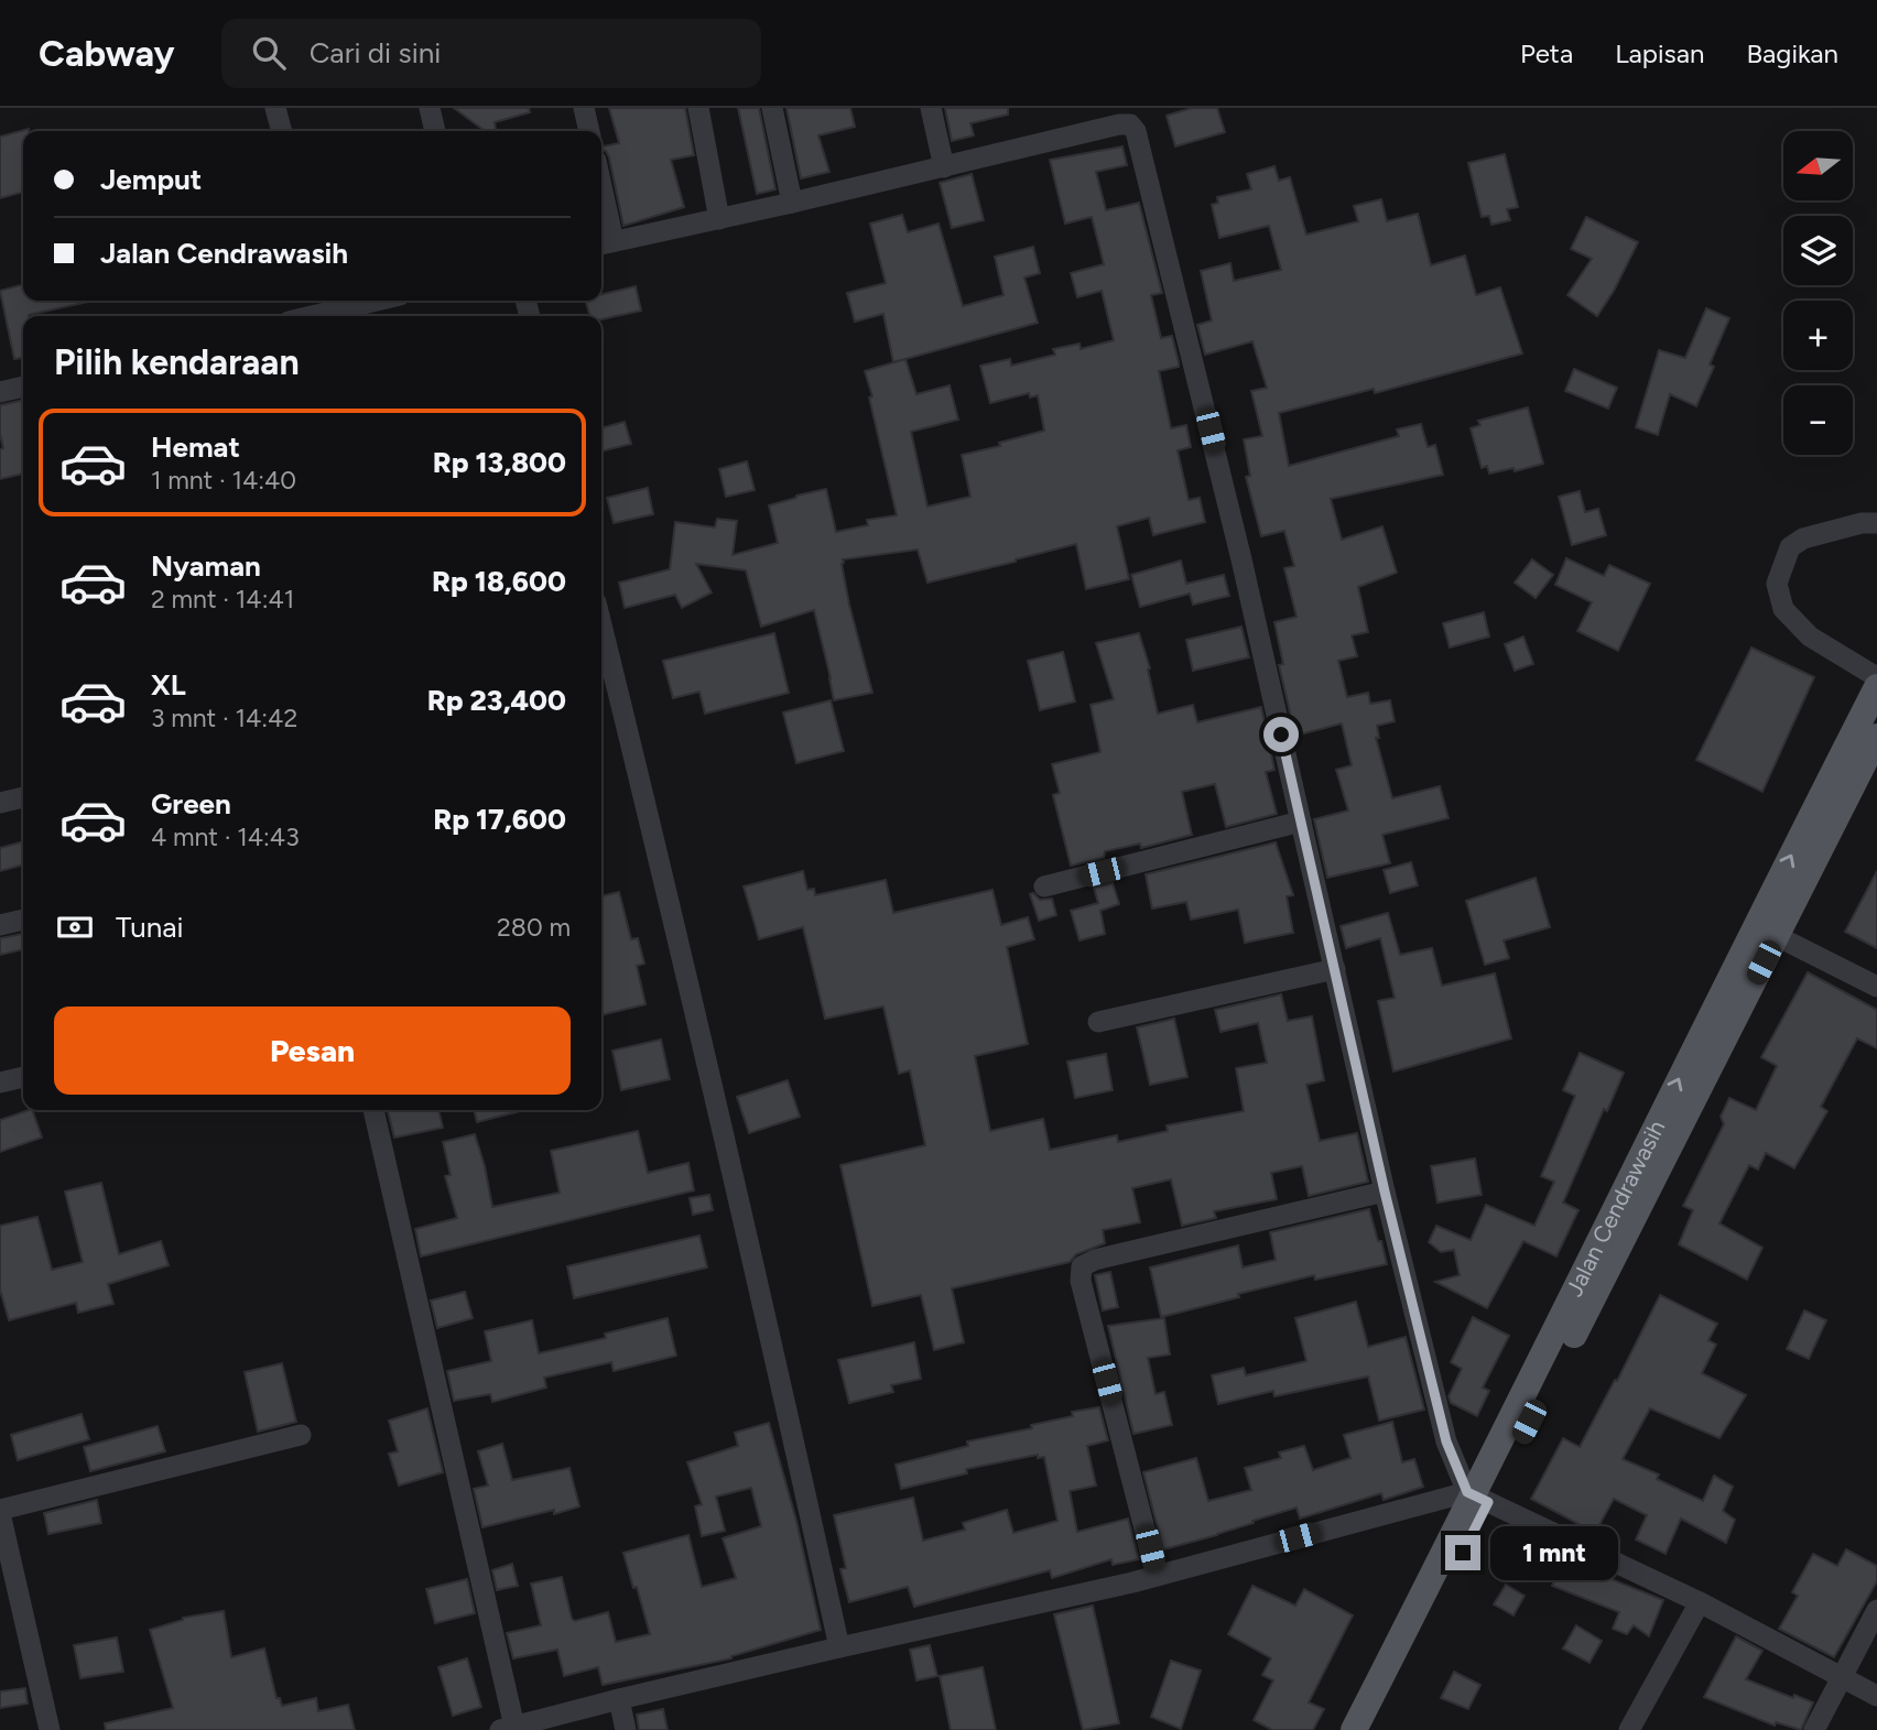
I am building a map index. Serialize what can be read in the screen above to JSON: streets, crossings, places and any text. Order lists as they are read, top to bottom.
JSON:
{
  "streets": {
    "main road": ["Jalan Cendrawasih"]
  },
  "north": "left",
  "page": {
    "header": "Cabway",
    "search": "Cari di sini",
    "nav": ["Peta", "Lapisan", "Bagikan"],
    "map_buttons": ["+", "−"],
    "banner": ["Jemput", "Jalan Cendrawasih"],
    "heading": "Pilih kendaraan",
    "list": [
      {
        "name": "Hemat",
        "note": "1 mnt · 14:40",
        "value": "Rp 13,800"
      },
      {
        "name": "Nyaman",
        "note": "2 mnt · 14:41",
        "value": "Rp 18,600"
      },
      {
        "name": "XL",
        "note": "3 mnt · 14:42",
        "value": "Rp 23,400"
      },
      {
        "name": "Green",
        "note": "4 mnt · 14:43",
        "value": "Rp 17,600"
      }
    ],
    "pay": ["Tunai", "280 m"],
    "buttons": "Pesan",
    "bubble": "1 mnt"
  }
}
